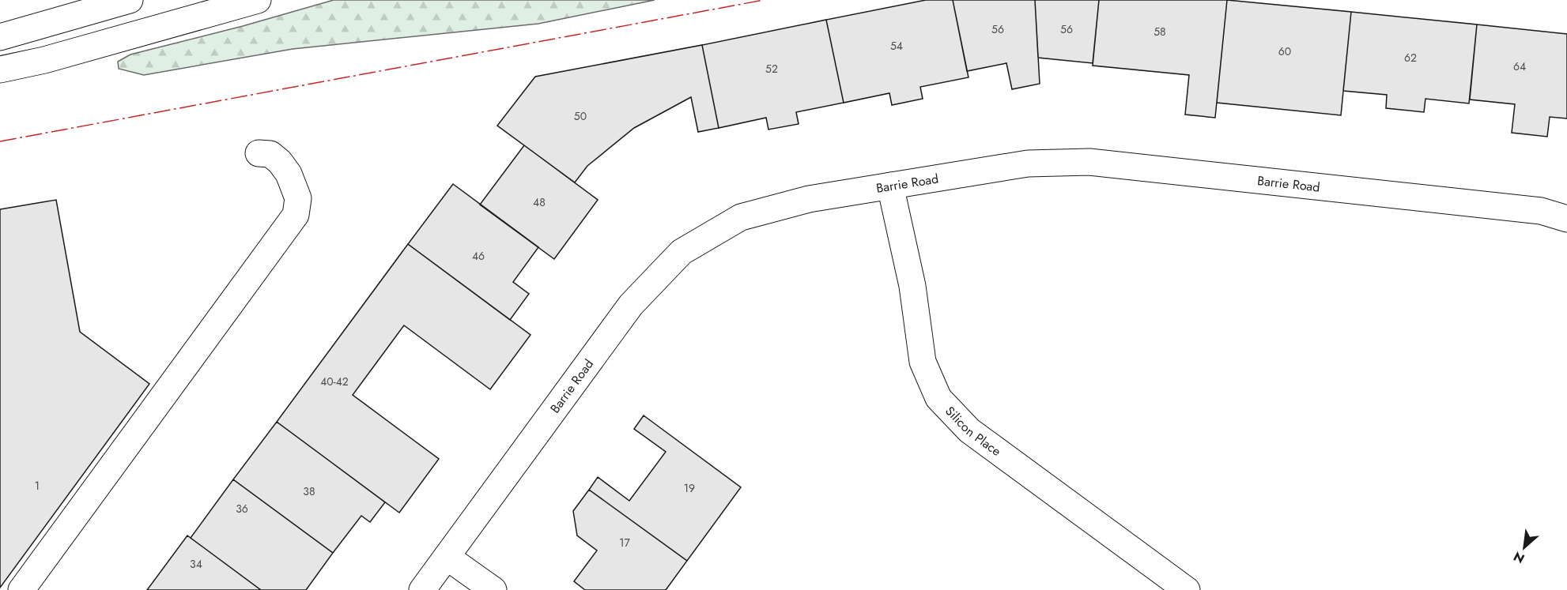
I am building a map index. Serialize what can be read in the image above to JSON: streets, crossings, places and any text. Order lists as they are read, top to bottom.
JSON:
{
  "streets": {
    "main road": ["Barrie Road", "Silicon Place"]
  },
  "crossings": [
    ["Barrie Road", "Silicon Place"]
  ],
  "house_numbers": [
    "56",
    "56",
    "58",
    "54",
    "60",
    "62",
    "64",
    "52",
    "50",
    "48",
    "46",
    "40-42",
    "1",
    "19",
    "38",
    "36",
    "17",
    "34"
  ],
  "north": "bottom left"
}
